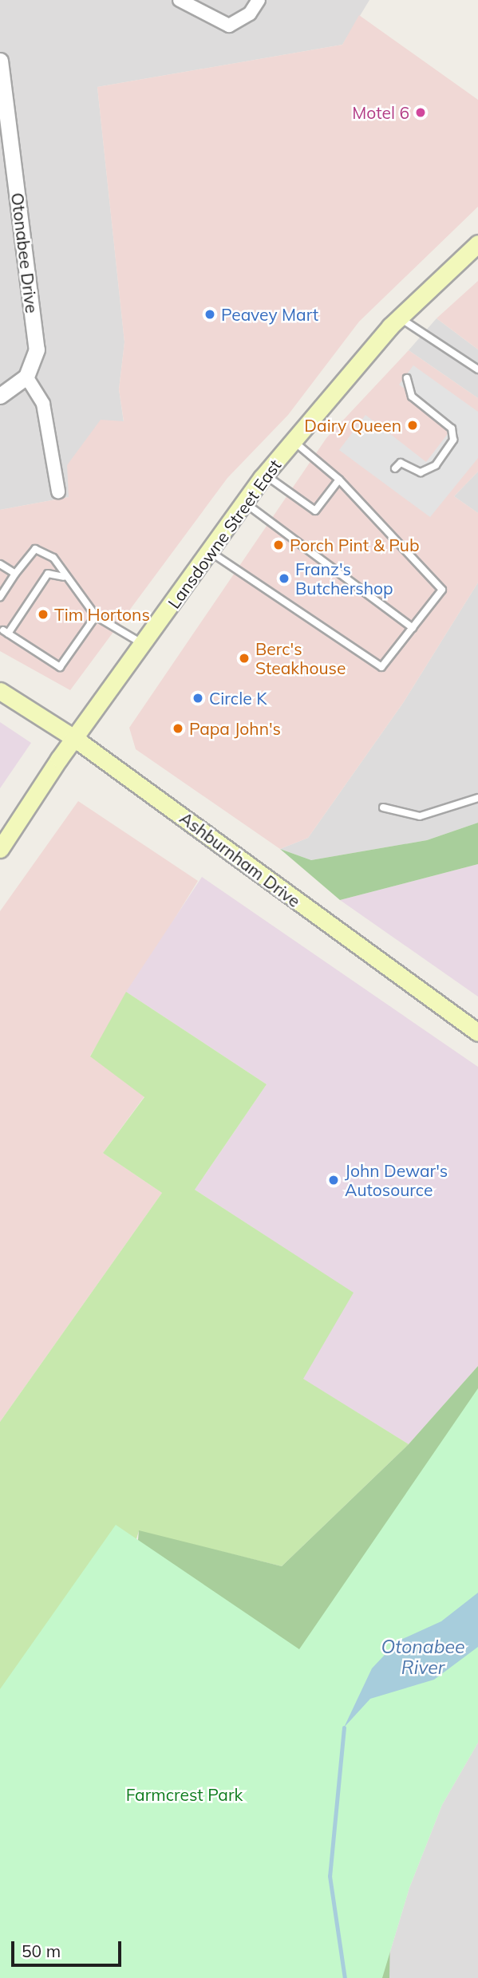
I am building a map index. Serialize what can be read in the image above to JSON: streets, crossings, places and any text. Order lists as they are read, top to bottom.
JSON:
{
  "streets": {
    "main road": ["Lansdowne Street East", "Ashburnham Drive"],
    "street": ["Otonabee Drive"]
  },
  "crossings": [
    ["Lansdowne Street East", "Ashburnham Drive"]
  ],
  "water": ["Otonabee River"],
  "parks": ["Farmcrest Park"],
  "places": [
    "Motel 6",
    "Peavey Mart",
    "Dairy Queen",
    "Porch Pint & Pub",
    "Franz's Butchershop",
    "Tim Hortons",
    "Berc's Steakhouse",
    "Circle K",
    "Papa John's",
    "John Dewar's Autosource"
  ],
  "scale_bar": "50 m"
}
